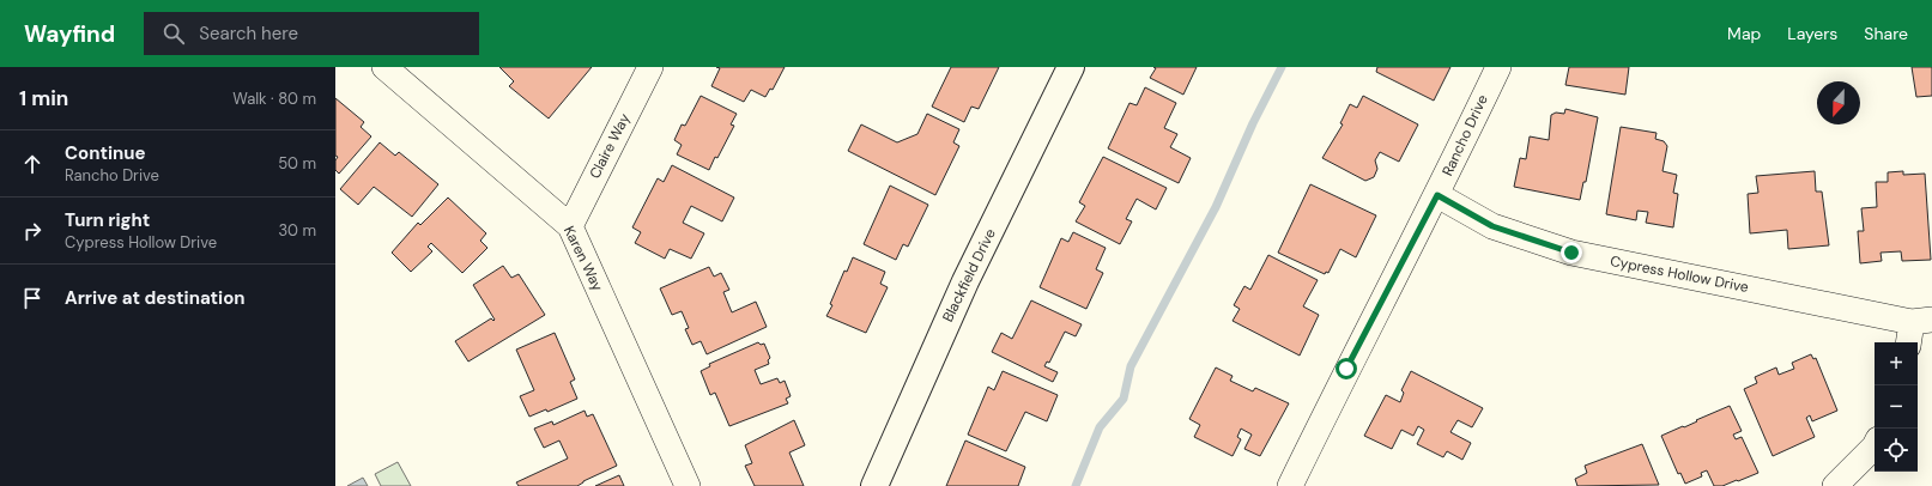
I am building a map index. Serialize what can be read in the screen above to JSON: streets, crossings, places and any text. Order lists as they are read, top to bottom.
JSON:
{
  "streets": {
    "street": [
      "Rancho Drive",
      "Claire Way",
      "Karen Way",
      "Cypress Hollow Drive",
      "Blackfield Drive"
    ]
  },
  "crossings": [
    ["Rancho Drive", "Cypress Hollow Drive"],
    ["Claire Way", "Karen Way"]
  ],
  "north": "bottom",
  "page": {
    "header": "Wayfind",
    "search": "Search here",
    "nav": ["Map", "Layers", "Share"],
    "heading": ["1 min", "Walk · 80 m"],
    "list": [
      ["Continue", "Rancho Drive", "50 m"],
      ["Turn right", "Cypress Hollow Drive", "30 m"],
      "Arrive at destination"
    ],
    "map_buttons": ["+", "−"]
  }
}
